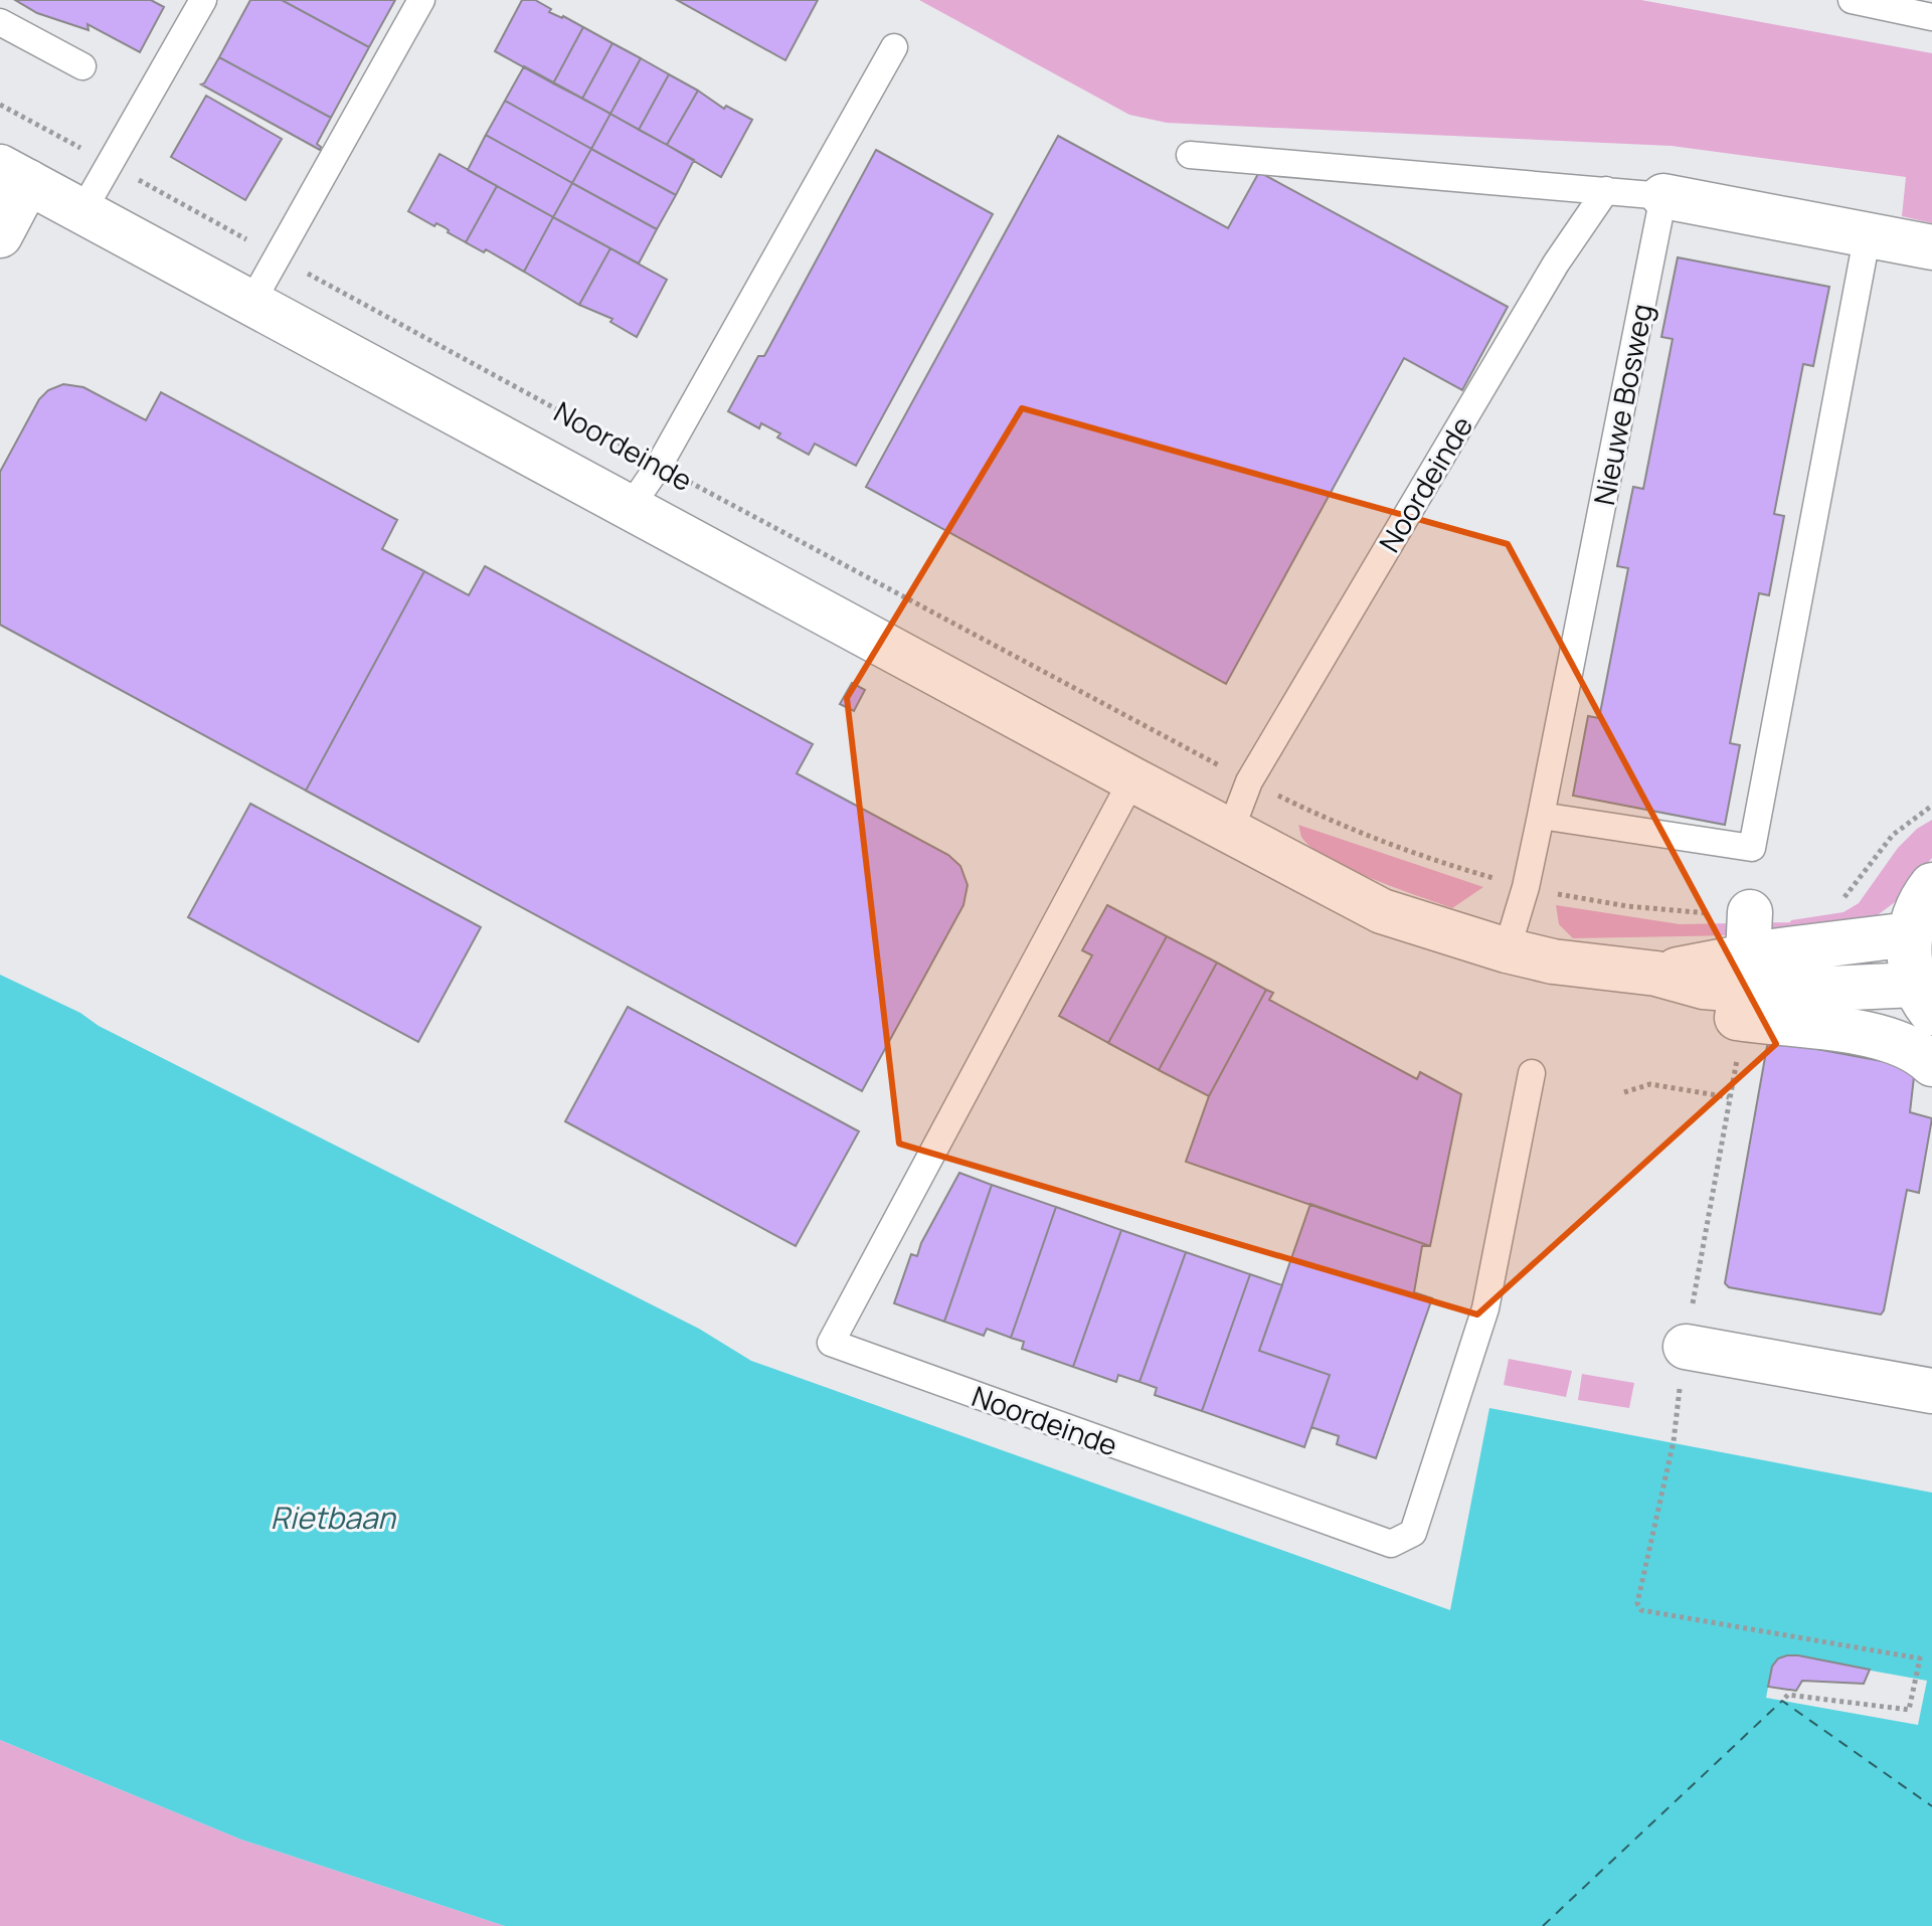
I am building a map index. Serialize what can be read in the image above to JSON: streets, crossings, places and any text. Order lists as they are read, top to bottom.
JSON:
{
  "streets": {
    "main road": ["Noordeinde"],
    "lane": ["Nieuwe Bosweg"]
  },
  "crossings": [
    ["Nieuwe Bosweg", "Noordeinde"]
  ],
  "water": ["Rietbaan"]
}
